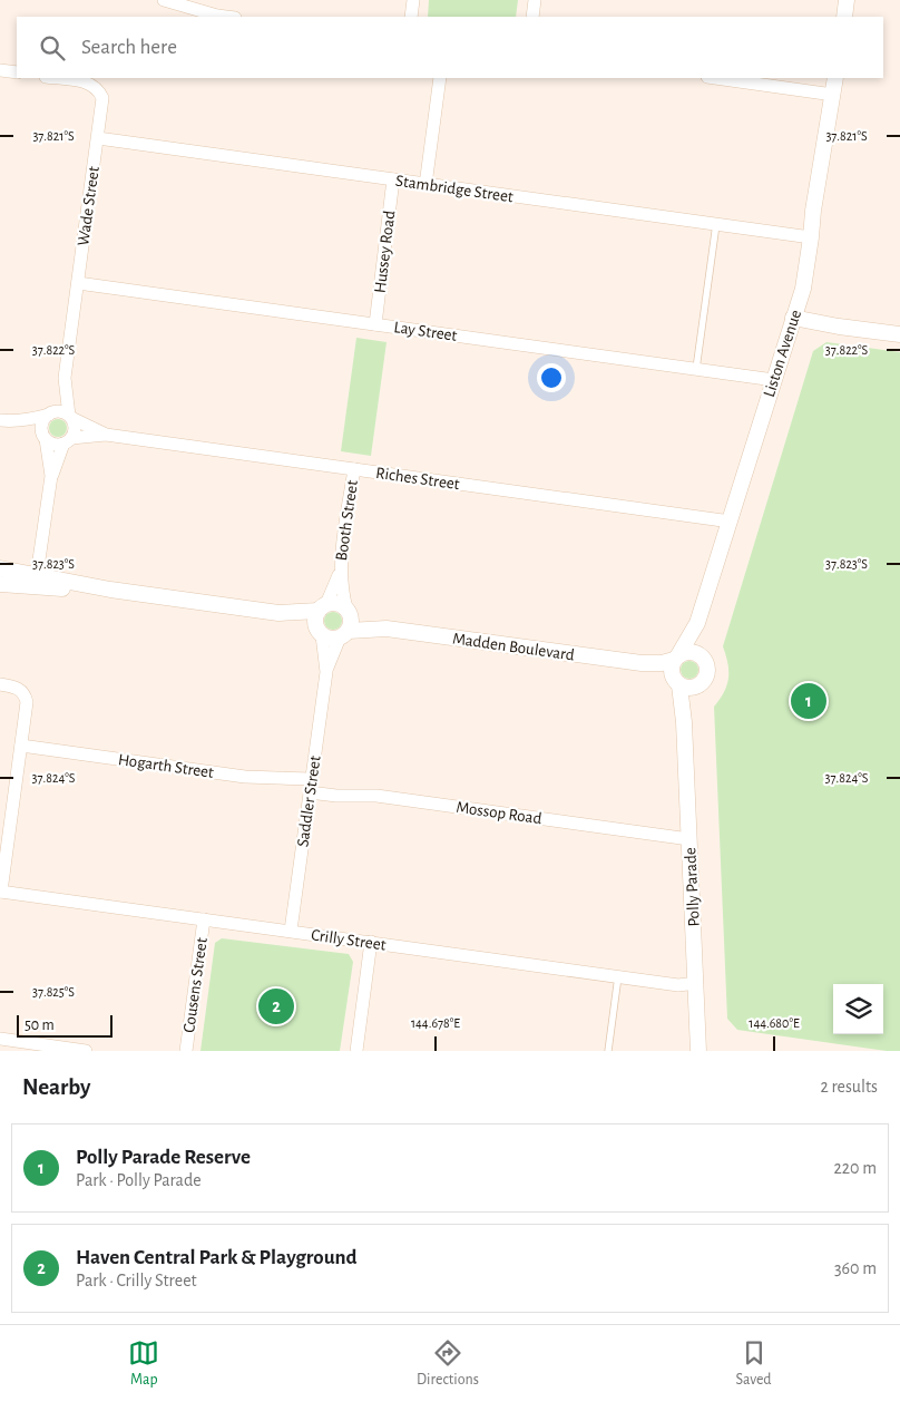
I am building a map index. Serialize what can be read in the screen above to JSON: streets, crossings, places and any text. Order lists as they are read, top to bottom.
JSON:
{
  "streets": {
    "street": [
      "Stambridge Street",
      "Wade Street",
      "Hussey Road",
      "Lay Street",
      "Liston Avenue",
      "Riches Street",
      "Booth Street",
      "Madden Boulevard",
      "Hogarth Street",
      "Saddler Street",
      "Mossop Road",
      "Polly Parade",
      "Crilly Street",
      "Cousens Street"
    ]
  },
  "crossings": [
    ["Stambridge Street", "Wade Street"],
    ["Stambridge Street", "Hussey Road"],
    ["Stambridge Street", "Liston Avenue"],
    ["Wade Street", "Lay Street"],
    ["Wade Street", "Riches Street"],
    ["Hussey Road", "Lay Street"],
    ["Lay Street", "Liston Avenue"],
    ["Liston Avenue", "Riches Street"],
    ["Liston Avenue", "Madden Boulevard"],
    ["Liston Avenue", "Polly Parade"],
    ["Riches Street", "Booth Street"],
    ["Booth Street", "Madden Boulevard"],
    ["Booth Street", "Saddler Street"],
    ["Madden Boulevard", "Saddler Street"],
    ["Madden Boulevard", "Polly Parade"],
    ["Hogarth Street", "Saddler Street"],
    ["Hogarth Street", "Mossop Road"],
    ["Saddler Street", "Mossop Road"],
    ["Saddler Street", "Crilly Street"],
    ["Mossop Road", "Polly Parade"],
    ["Polly Parade", "Crilly Street"],
    ["Crilly Street", "Cousens Street"]
  ],
  "scale_bar": "50 m",
  "page": {
    "search": "Search here",
    "pins": ["1", "2"],
    "scale": "50 m",
    "heading": ["Nearby", "2 results"],
    "list": [
      {
        "mark": "1",
        "name": "Polly Parade Reserve",
        "note": "Park · Polly Parade",
        "value": "220 m"
      },
      {
        "mark": "2",
        "name": "Haven Central Park & Playground",
        "note": "Park · Crilly Street",
        "value": "360 m"
      }
    ],
    "nav": ["Map", "Directions", "Saved"]
  },
  "coordinates": [
    "37.821°S",
    "37.822°S",
    "37.823°S",
    "37.824°S",
    "37.825°S",
    "144.678°E",
    "144.680°E"
  ]
}
